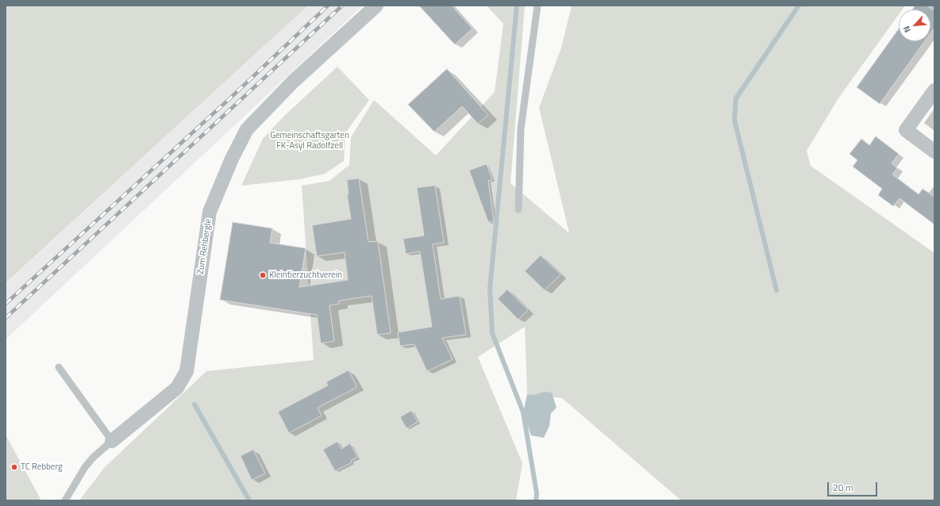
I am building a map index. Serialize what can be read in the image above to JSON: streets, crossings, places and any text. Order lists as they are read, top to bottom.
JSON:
{
  "streets": {
    "street": ["Zum Rehbergle"]
  },
  "parks": ["Gemeinschaftsgarten FK-Asyl Radolfzell"],
  "places": ["Kleintierzuchtverein", "TC Rebberg"],
  "scale_bar": "20 m",
  "north": "bottom left"
}
